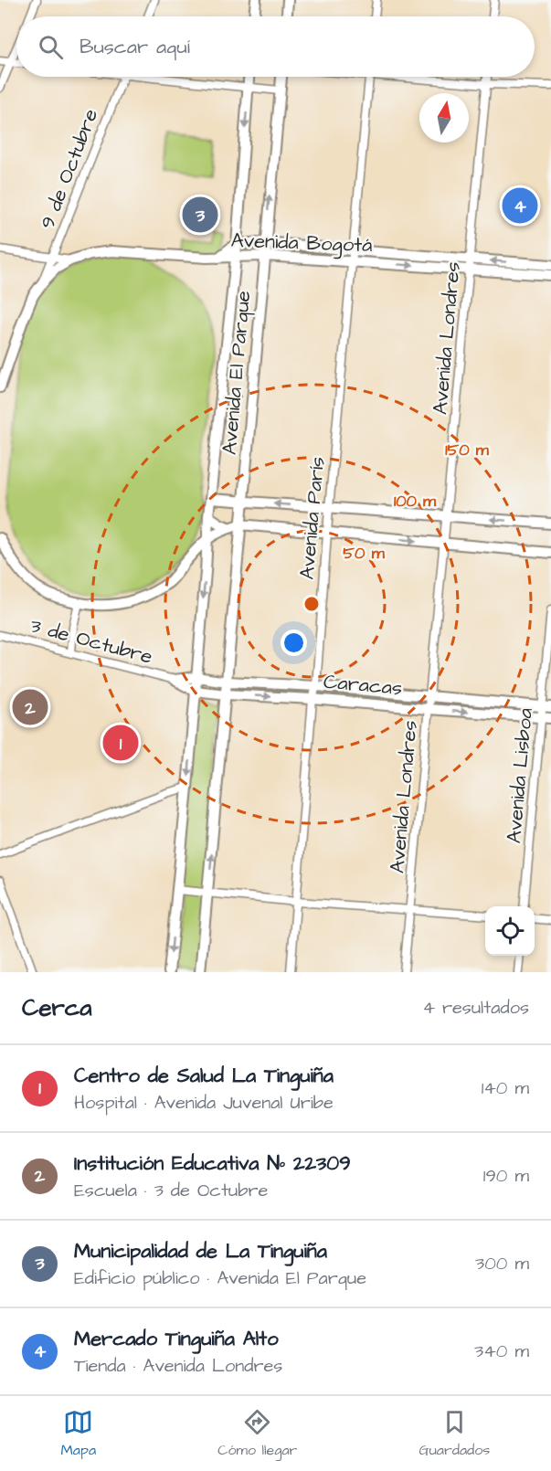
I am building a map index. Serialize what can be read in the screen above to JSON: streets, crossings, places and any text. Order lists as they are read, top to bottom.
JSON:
{
  "streets": {
    "street": [
      "9 de Octubre",
      "Avenida Bogotá",
      "Avenida Londres",
      "Avenida El Parque",
      "Avenida París",
      "3 de Octubre",
      "Caracas",
      "Avenida Lisboa"
    ]
  },
  "crossings": [
    ["9 de Octubre", "Avenida Bogotá"],
    ["Avenida Bogotá", "Avenida Londres"],
    ["Avenida Bogotá", "Avenida El Parque"],
    ["Avenida Bogotá", "Avenida París"],
    ["Avenida Londres", "Caracas"],
    ["Avenida El Parque", "Caracas"],
    ["Avenida París", "Caracas"],
    ["3 de Octubre", "Caracas"],
    ["Caracas", "Avenida Lisboa"]
  ],
  "north": "top",
  "page": {
    "search": "Buscar aquí",
    "pins": [
      "4",
      "3",
      "2",
      "1"
    ],
    "heading": ["Cerca", "4 resultados"],
    "list": [
      {
        "mark": "1",
        "name": "Centro de Salud La Tinguiña",
        "note": "Hospital · Avenida Juvenal Uribe",
        "value": "140 m"
      },
      {
        "mark": "2",
        "name": "Institución Educativa Nº 22309",
        "note": "Escuela · 3 de Octubre",
        "value": "190 m"
      },
      {
        "mark": "3",
        "name": "Municipalidad de La Tinguiña",
        "note": "Edificio público · Avenida El Parque",
        "value": "300 m"
      },
      {
        "mark": "4",
        "name": "Mercado Tinguiña Alto",
        "note": "Tienda · Avenida Londres",
        "value": "340 m"
      }
    ],
    "nav": ["Mapa", "Cómo llegar", "Guardados"]
  },
  "rings": ["150 m", "100 m", "50 m"]
}
